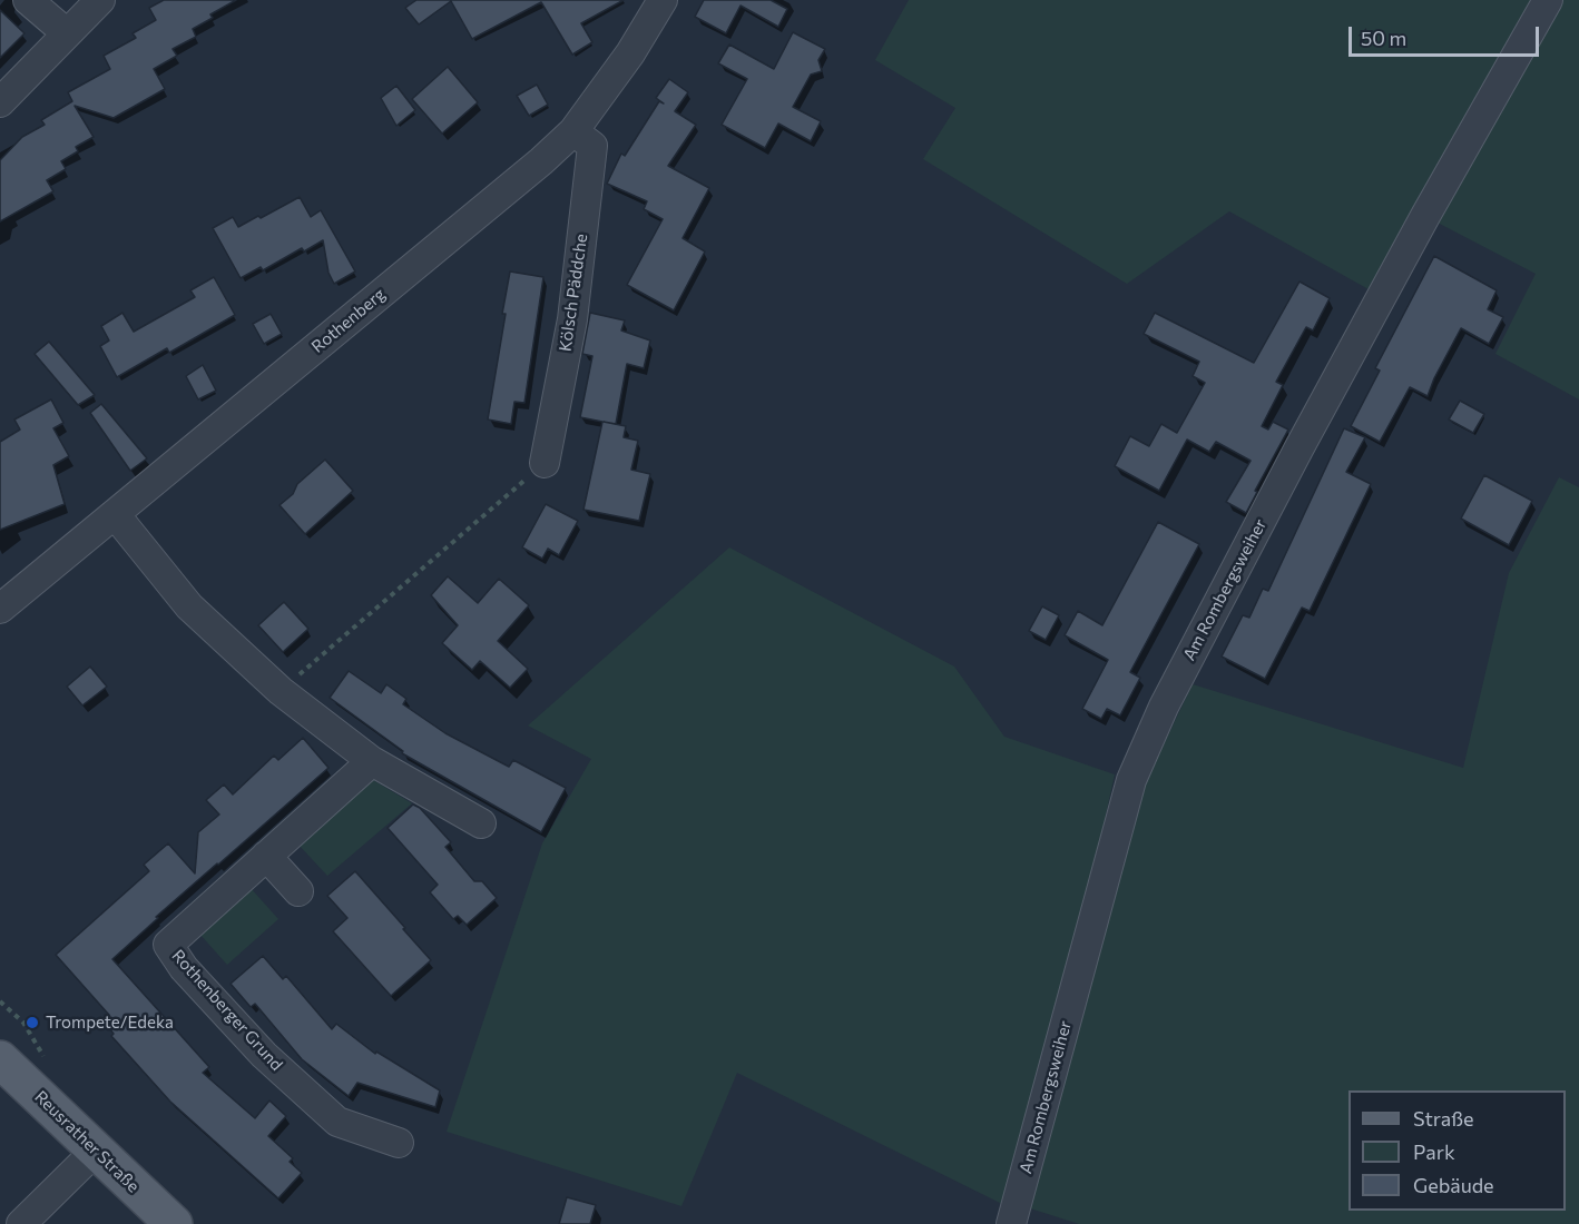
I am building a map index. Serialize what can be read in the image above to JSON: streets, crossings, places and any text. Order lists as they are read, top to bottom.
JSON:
{
  "streets": {
    "main road": ["Reusrather Straße"],
    "street": [
      "Kölsch Päddche",
      "Rothenberg",
      "Am Rombergsweiher",
      "Rothenberger Grund"
    ]
  },
  "crossings": [
    ["Kölsch Päddche", "Rothenberg"]
  ],
  "places": ["Trompete/Edeka"],
  "legend": ["Straße", "Park", "Gebäude"],
  "scale_bar": "50 m"
}
